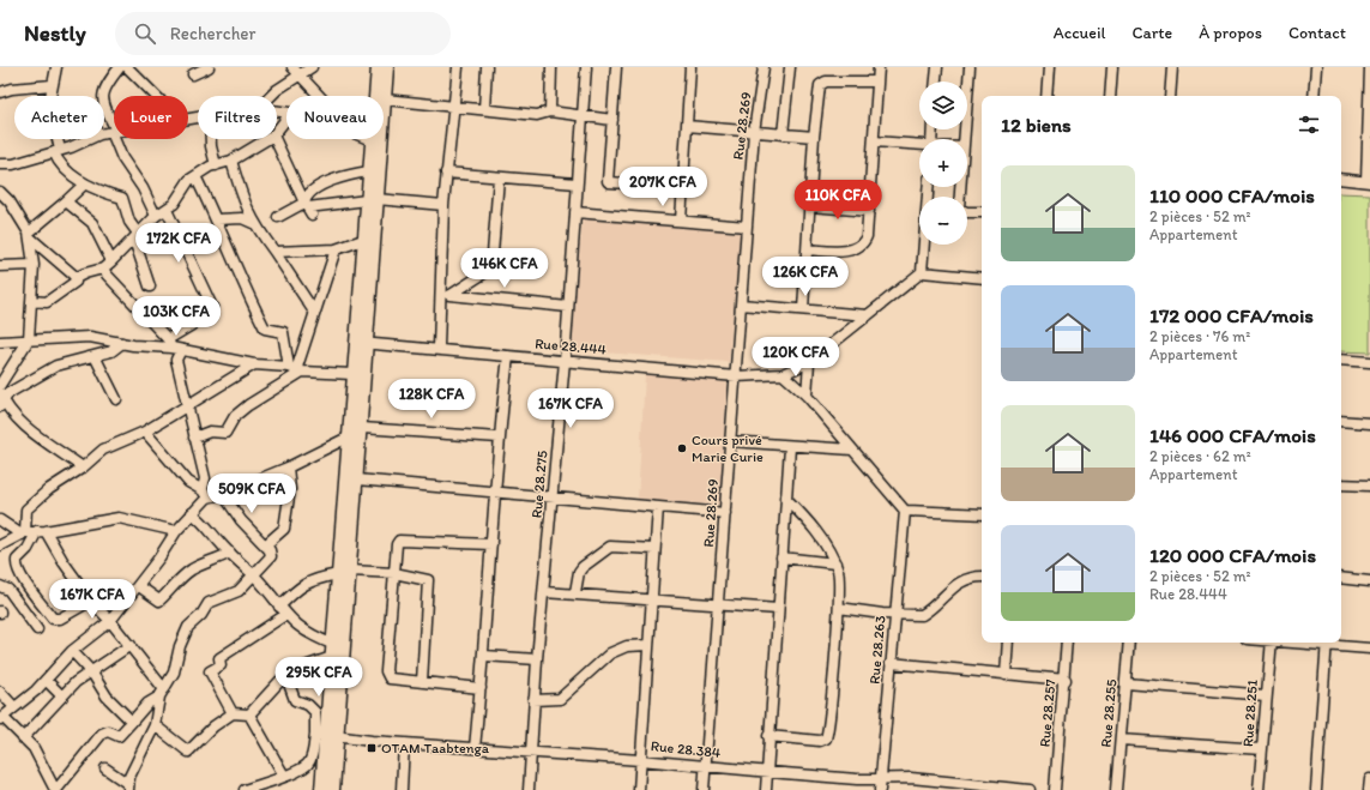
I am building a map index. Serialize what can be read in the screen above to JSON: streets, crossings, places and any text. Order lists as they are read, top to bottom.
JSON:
{
  "streets": {
    "street": [
      "Rue 28.269",
      "Rue 28.444",
      "Rue 28.275",
      "Rue 28.263",
      "Rue 28.257",
      "Rue 28.255",
      "Rue 28.251",
      "Rue 28.384"
    ]
  },
  "crossings": [
    ["Rue 28.269", "Rue 28.444"],
    ["Rue 28.269", "Rue 28.384"],
    ["Rue 28.444", "Rue 28.275"],
    ["Rue 28.275", "Rue 28.384"],
    ["Rue 28.263", "Rue 28.384"]
  ],
  "places": {
    "other": ["Cours privé Marie Curie"],
    "transit": ["OTAM Taabtenga"]
  },
  "page": {
    "header": "Nestly",
    "search": "Rechercher",
    "nav": [
      "Accueil",
      "Carte",
      "À propos",
      "Contact"
    ],
    "map_buttons": ["+", "−"],
    "chip": [
      "Acheter",
      "Louer",
      "Filtres",
      "Nouveau"
    ],
    "heading": "12 biens",
    "list": [
      {
        "name": "110 000 CFA/mois",
        "note": "2 pièces · 52 m² · Appartement"
      },
      {
        "name": "172 000 CFA/mois",
        "note": "2 pièces · 76 m² · Appartement"
      },
      {
        "name": "146 000 CFA/mois",
        "note": "2 pièces · 62 m² · Appartement"
      },
      {
        "name": "120 000 CFA/mois",
        "note": "2 pièces · 52 m² · Rue 28.444"
      }
    ],
    "price": [
      "207K CFA",
      "110K CFA",
      "172K CFA",
      "146K CFA",
      "126K CFA",
      "103K CFA",
      "120K CFA",
      "128K CFA",
      "167K CFA",
      "509K CFA",
      "167K CFA",
      "295K CFA"
    ]
  }
}
